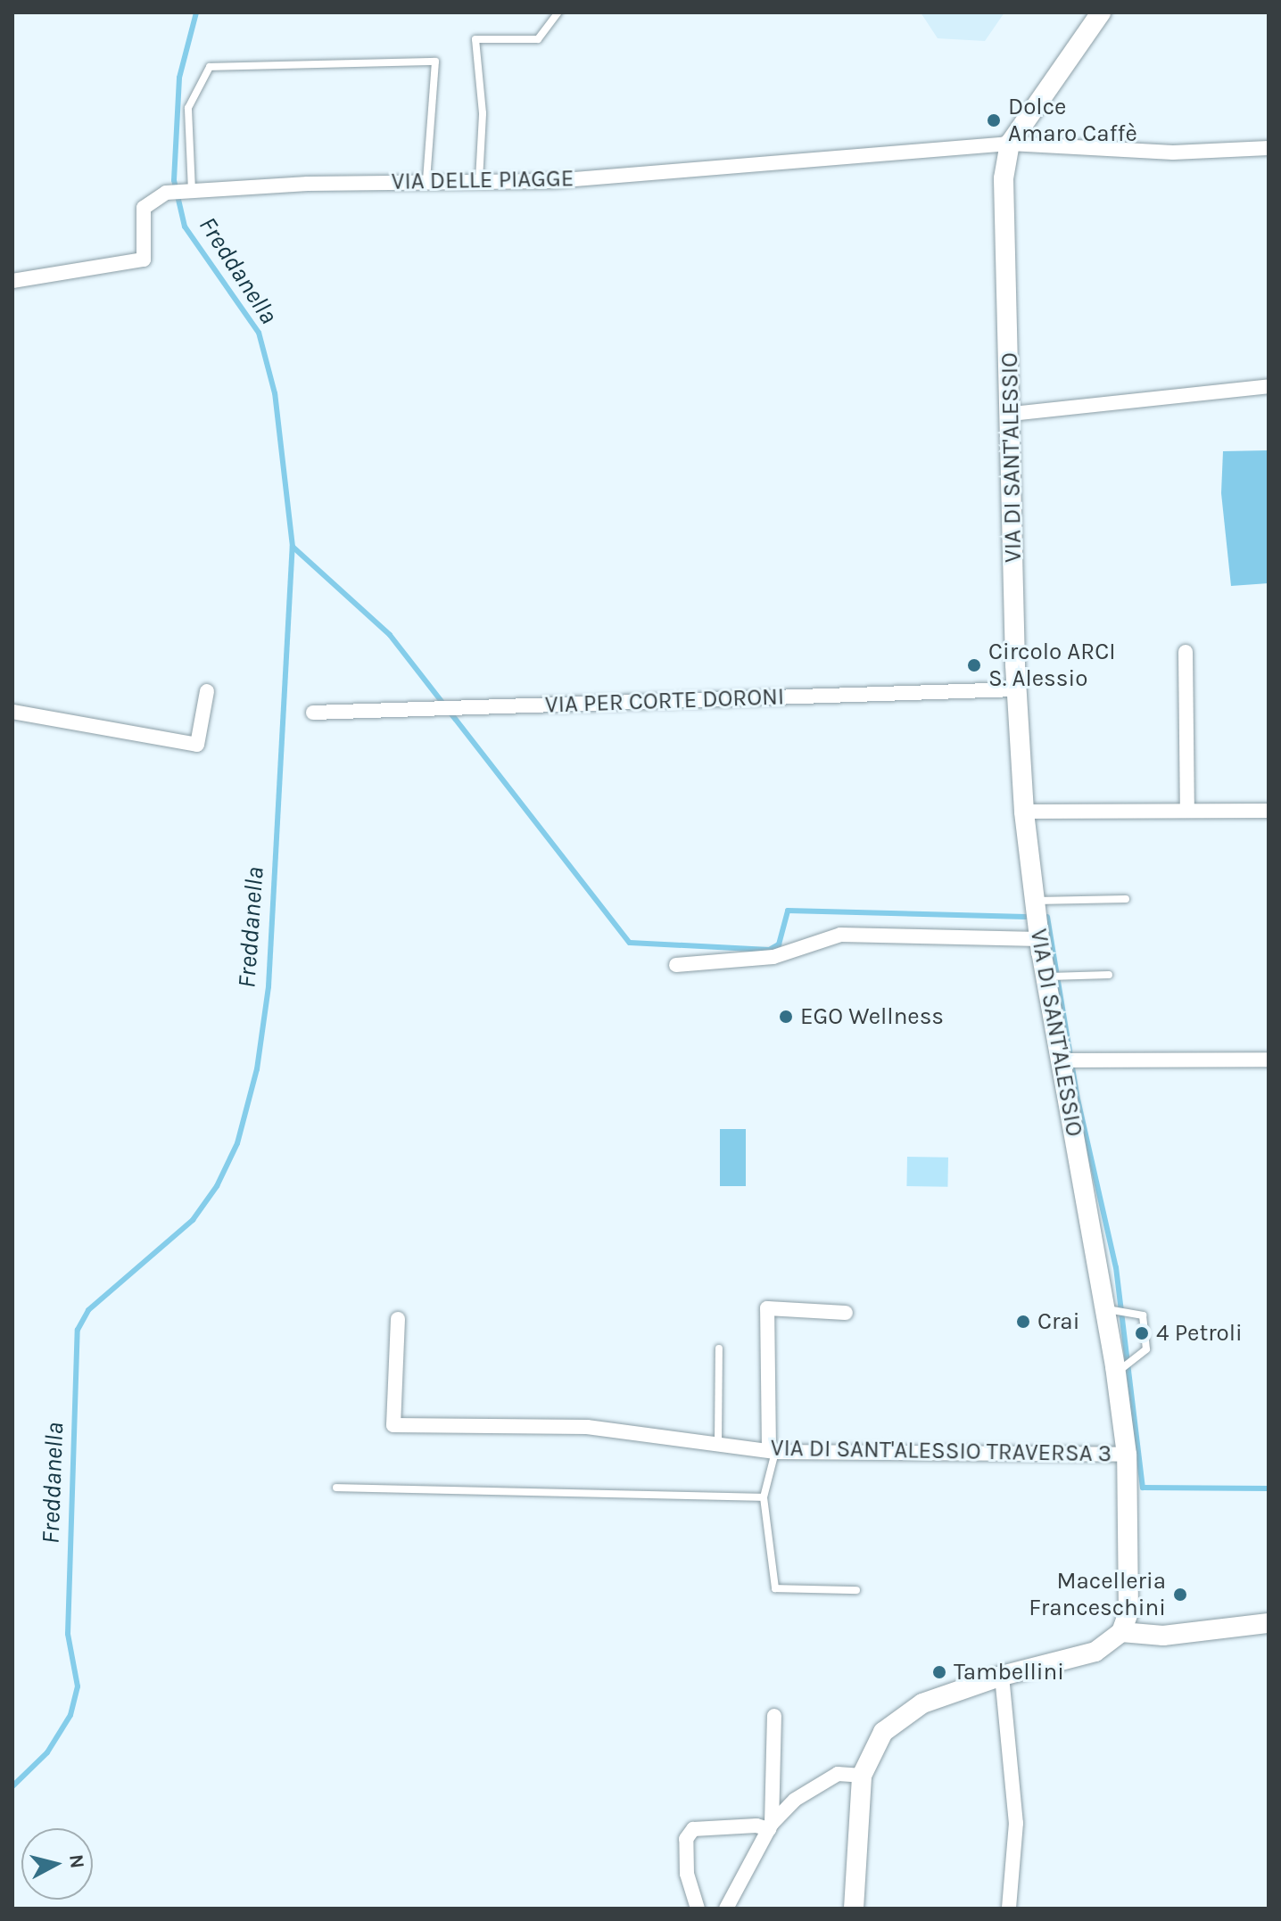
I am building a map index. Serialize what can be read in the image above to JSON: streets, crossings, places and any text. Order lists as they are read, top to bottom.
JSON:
{
  "streets": {
    "street": [
      "VIA DELLE PIAGGE",
      "VIA DI SANT'ALESSIO",
      "VIA PER CORTE DORONI",
      "VIA DI SANT'ALESSIO TRAVERSA 3"
    ]
  },
  "crossings": [
    ["VIA DELLE PIAGGE", "VIA DI SANT'ALESSIO"],
    ["VIA DI SANT'ALESSIO", "VIA PER CORTE DORONI"],
    ["VIA DI SANT'ALESSIO", "VIA DI SANT'ALESSIO TRAVERSA 3"]
  ],
  "water": ["Freddanella"],
  "places": [
    "Dolce Amaro Caffè",
    "Circolo ARCI S. Alessio",
    "EGO Wellness",
    "Crai",
    "4 Petroli",
    "Macelleria Franceschini",
    "Tambellini"
  ],
  "north": "right"
}
